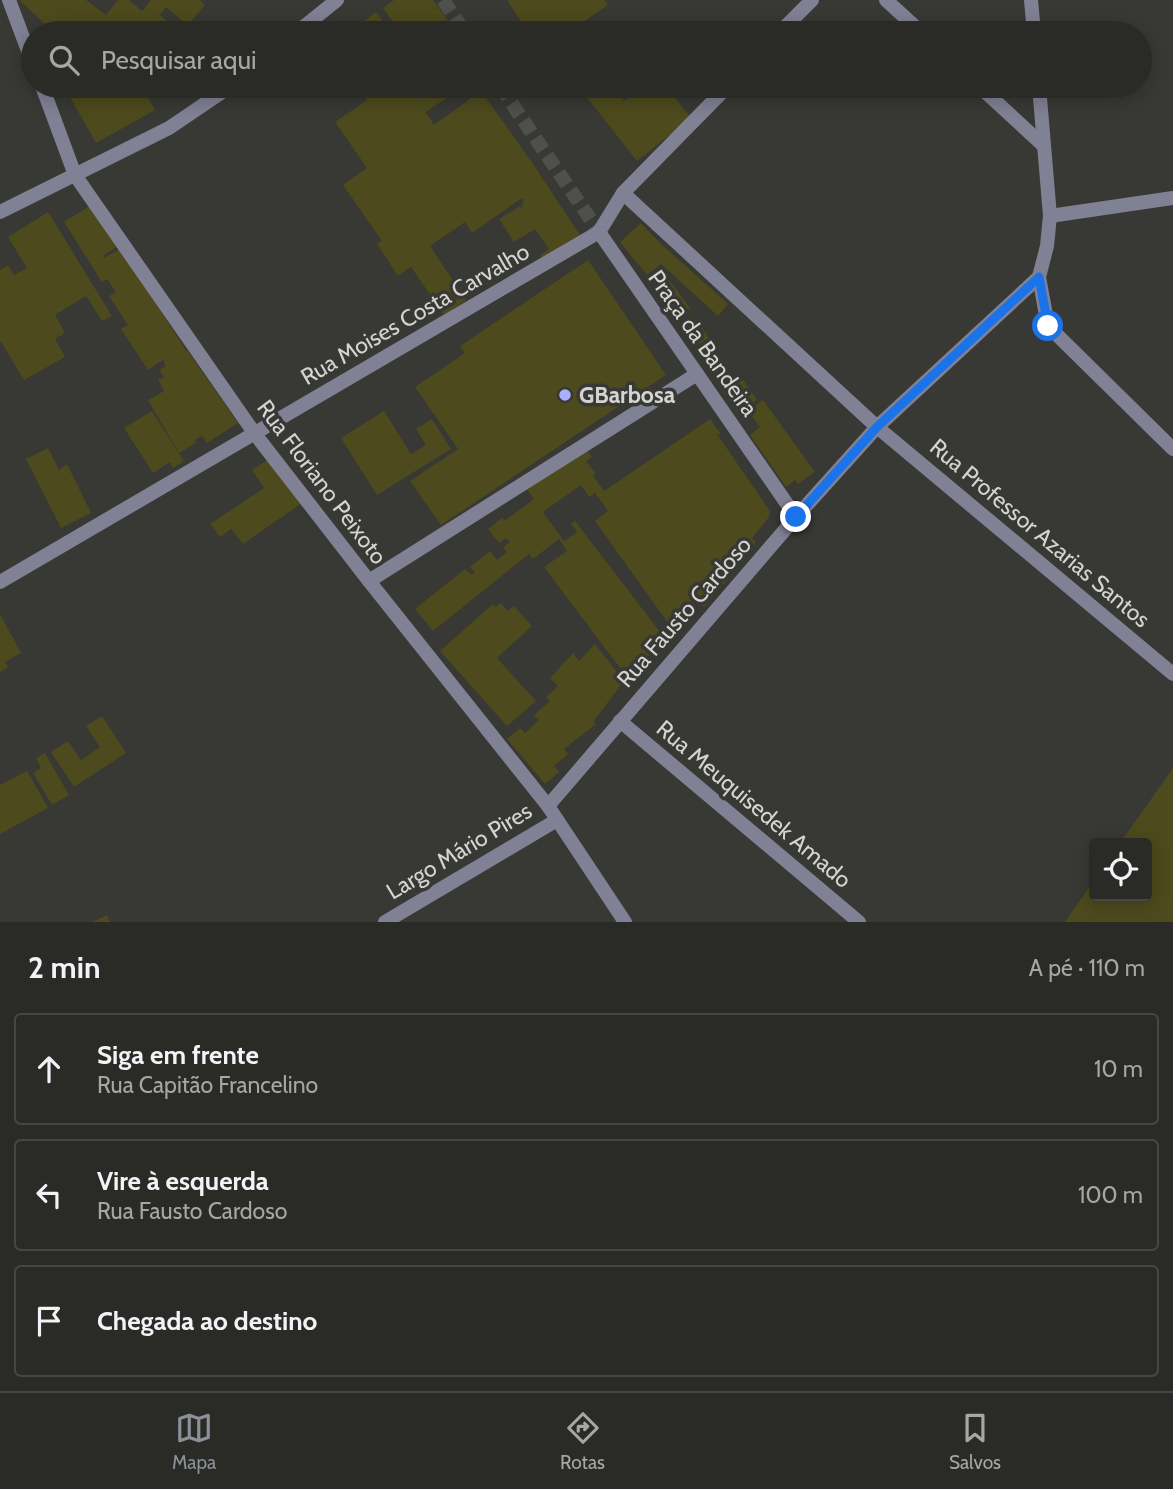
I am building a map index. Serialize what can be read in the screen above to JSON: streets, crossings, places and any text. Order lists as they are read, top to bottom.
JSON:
{
  "streets": {
    "street": [
      "Rua Moises Costa Carvalho",
      "Praça da Bandeira",
      "Rua Floriano Peixoto",
      "Rua Professor Azarias Santos",
      "Rua Fausto Cardoso",
      "Rua Meuquisedek Amado",
      "Largo Mário Pires"
    ]
  },
  "crossings": [
    ["Rua Moises Costa Carvalho", "Praça da Bandeira"],
    ["Rua Moises Costa Carvalho", "Rua Floriano Peixoto"],
    ["Praça da Bandeira", "Rua Fausto Cardoso"],
    ["Rua Floriano Peixoto", "Rua Fausto Cardoso"],
    ["Rua Floriano Peixoto", "Largo Mário Pires"],
    ["Rua Professor Azarias Santos", "Rua Fausto Cardoso"],
    ["Rua Fausto Cardoso", "Rua Meuquisedek Amado"]
  ],
  "places": ["GBarbosa"],
  "page": {
    "search": "Pesquisar aqui",
    "heading": ["2 min", "A pé · 110 m"],
    "list": [
      ["Siga em frente", "Rua Capitão Francelino", "10 m"],
      ["Vire à esquerda", "Rua Fausto Cardoso", "100 m"],
      "Chegada ao destino"
    ],
    "nav": ["Mapa", "Rotas", "Salvos"]
  }
}
